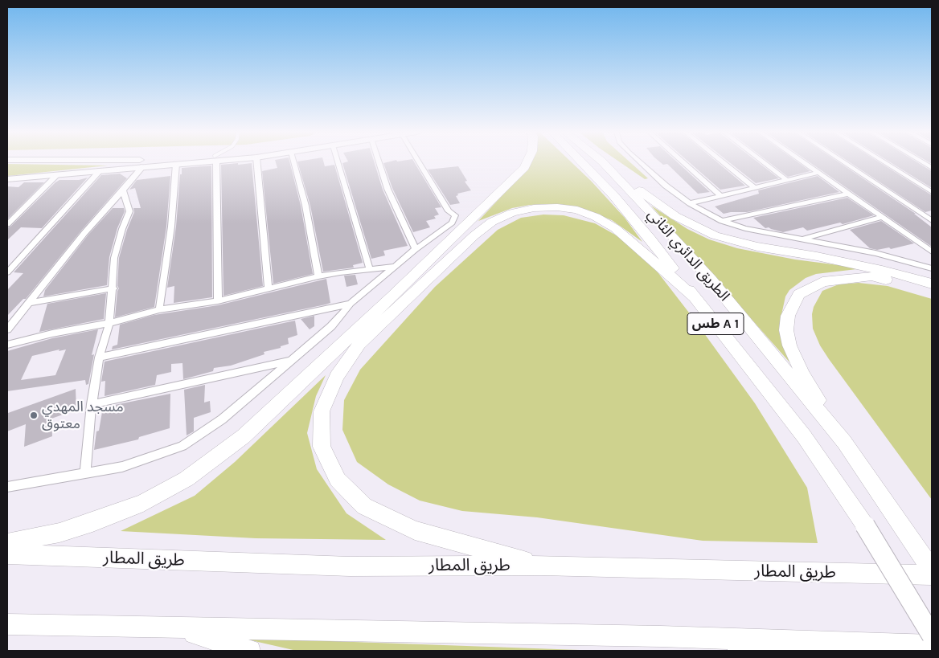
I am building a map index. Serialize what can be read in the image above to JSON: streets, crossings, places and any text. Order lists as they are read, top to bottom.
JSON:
{
  "streets": {
    "highway": ["الطريق الدائري الثاني", "طس A 1", "طريق المطار"]
  },
  "places": ["مسجد المهدي معتوق"]
}
